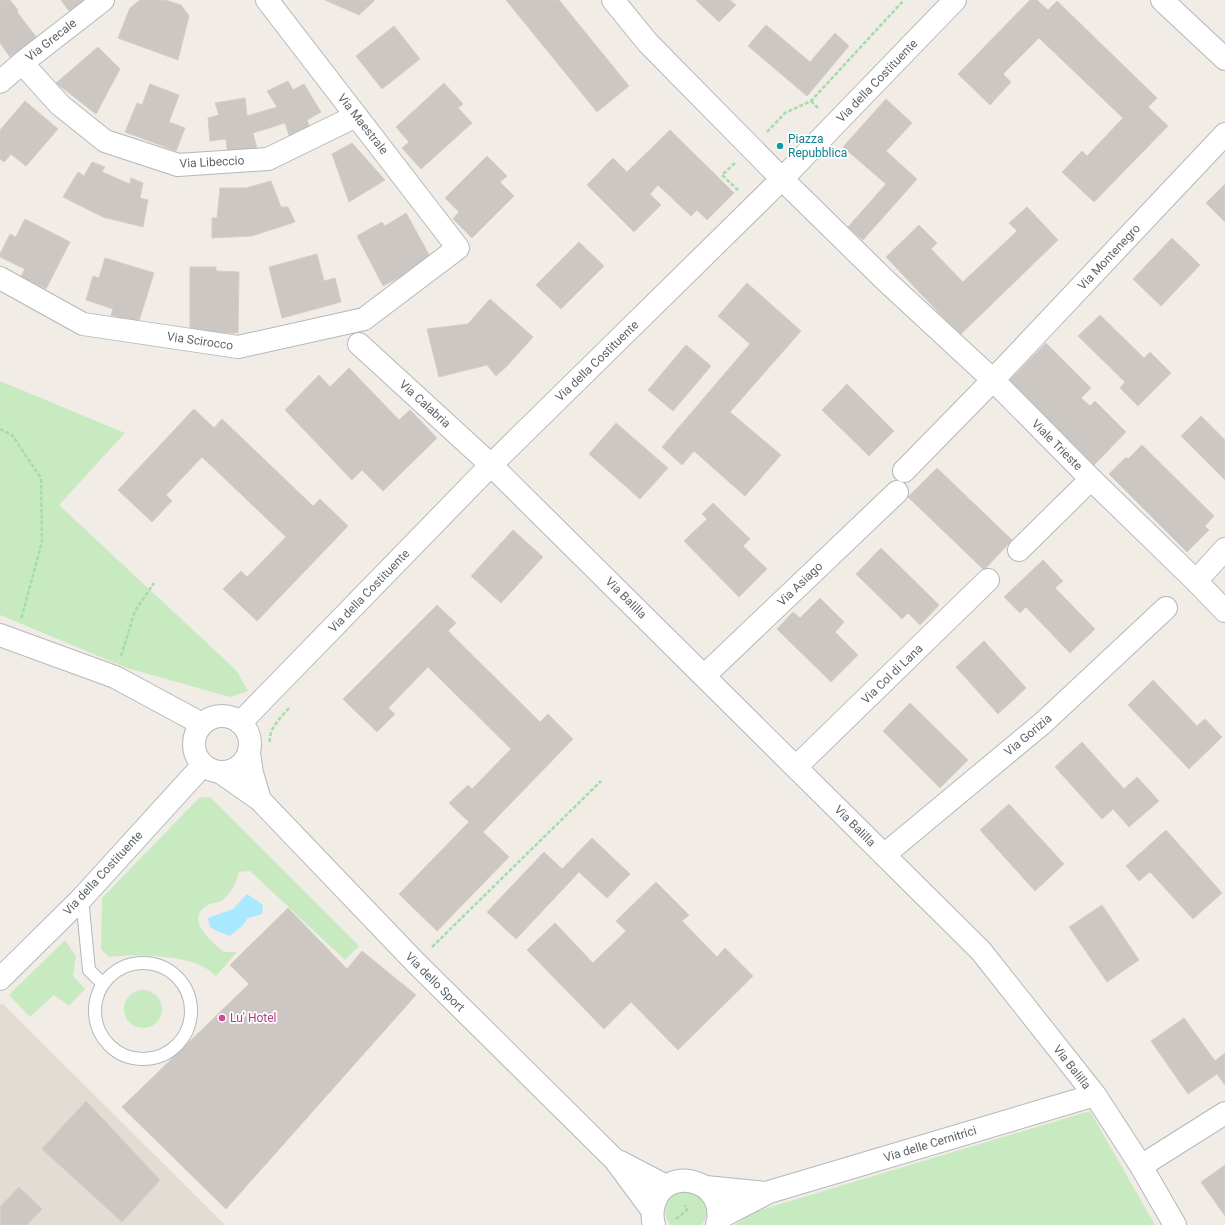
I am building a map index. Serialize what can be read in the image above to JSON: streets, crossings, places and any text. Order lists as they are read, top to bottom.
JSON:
{
  "streets": {
    "street": [
      "Via Grecale",
      "Via della Costituente",
      "Via Maestrale",
      "Via Libeccio",
      "Via Montenegro",
      "Via Scirocco",
      "Via Calabria",
      "Viale Trieste",
      "Via Asiago",
      "Via Balilla",
      "Via Col di Lana",
      "Via Gorizia",
      "Via dello Sport",
      "Via delle Cernitrici"
    ]
  },
  "crossings": [
    ["Via Grecale", "Via Libeccio"],
    ["Via della Costituente", "Via Calabria"],
    ["Via della Costituente", "Viale Trieste"],
    ["Via della Costituente", "Via Balilla"],
    ["Via della Costituente", "Via dello Sport"],
    ["Via Maestrale", "Via Libeccio"],
    ["Via Maestrale", "Via Scirocco"],
    ["Via Montenegro", "Viale Trieste"],
    ["Via Calabria", "Via Balilla"],
    ["Via Asiago", "Via Balilla"],
    ["Via Balilla", "Via Col di Lana"],
    ["Via Balilla", "Via Gorizia"],
    ["Via Balilla", "Via delle Cernitrici"],
    ["Via dello Sport", "Via delle Cernitrici"]
  ],
  "places": ["Piazza Repubblica", "Lu' Hotel"]
}
